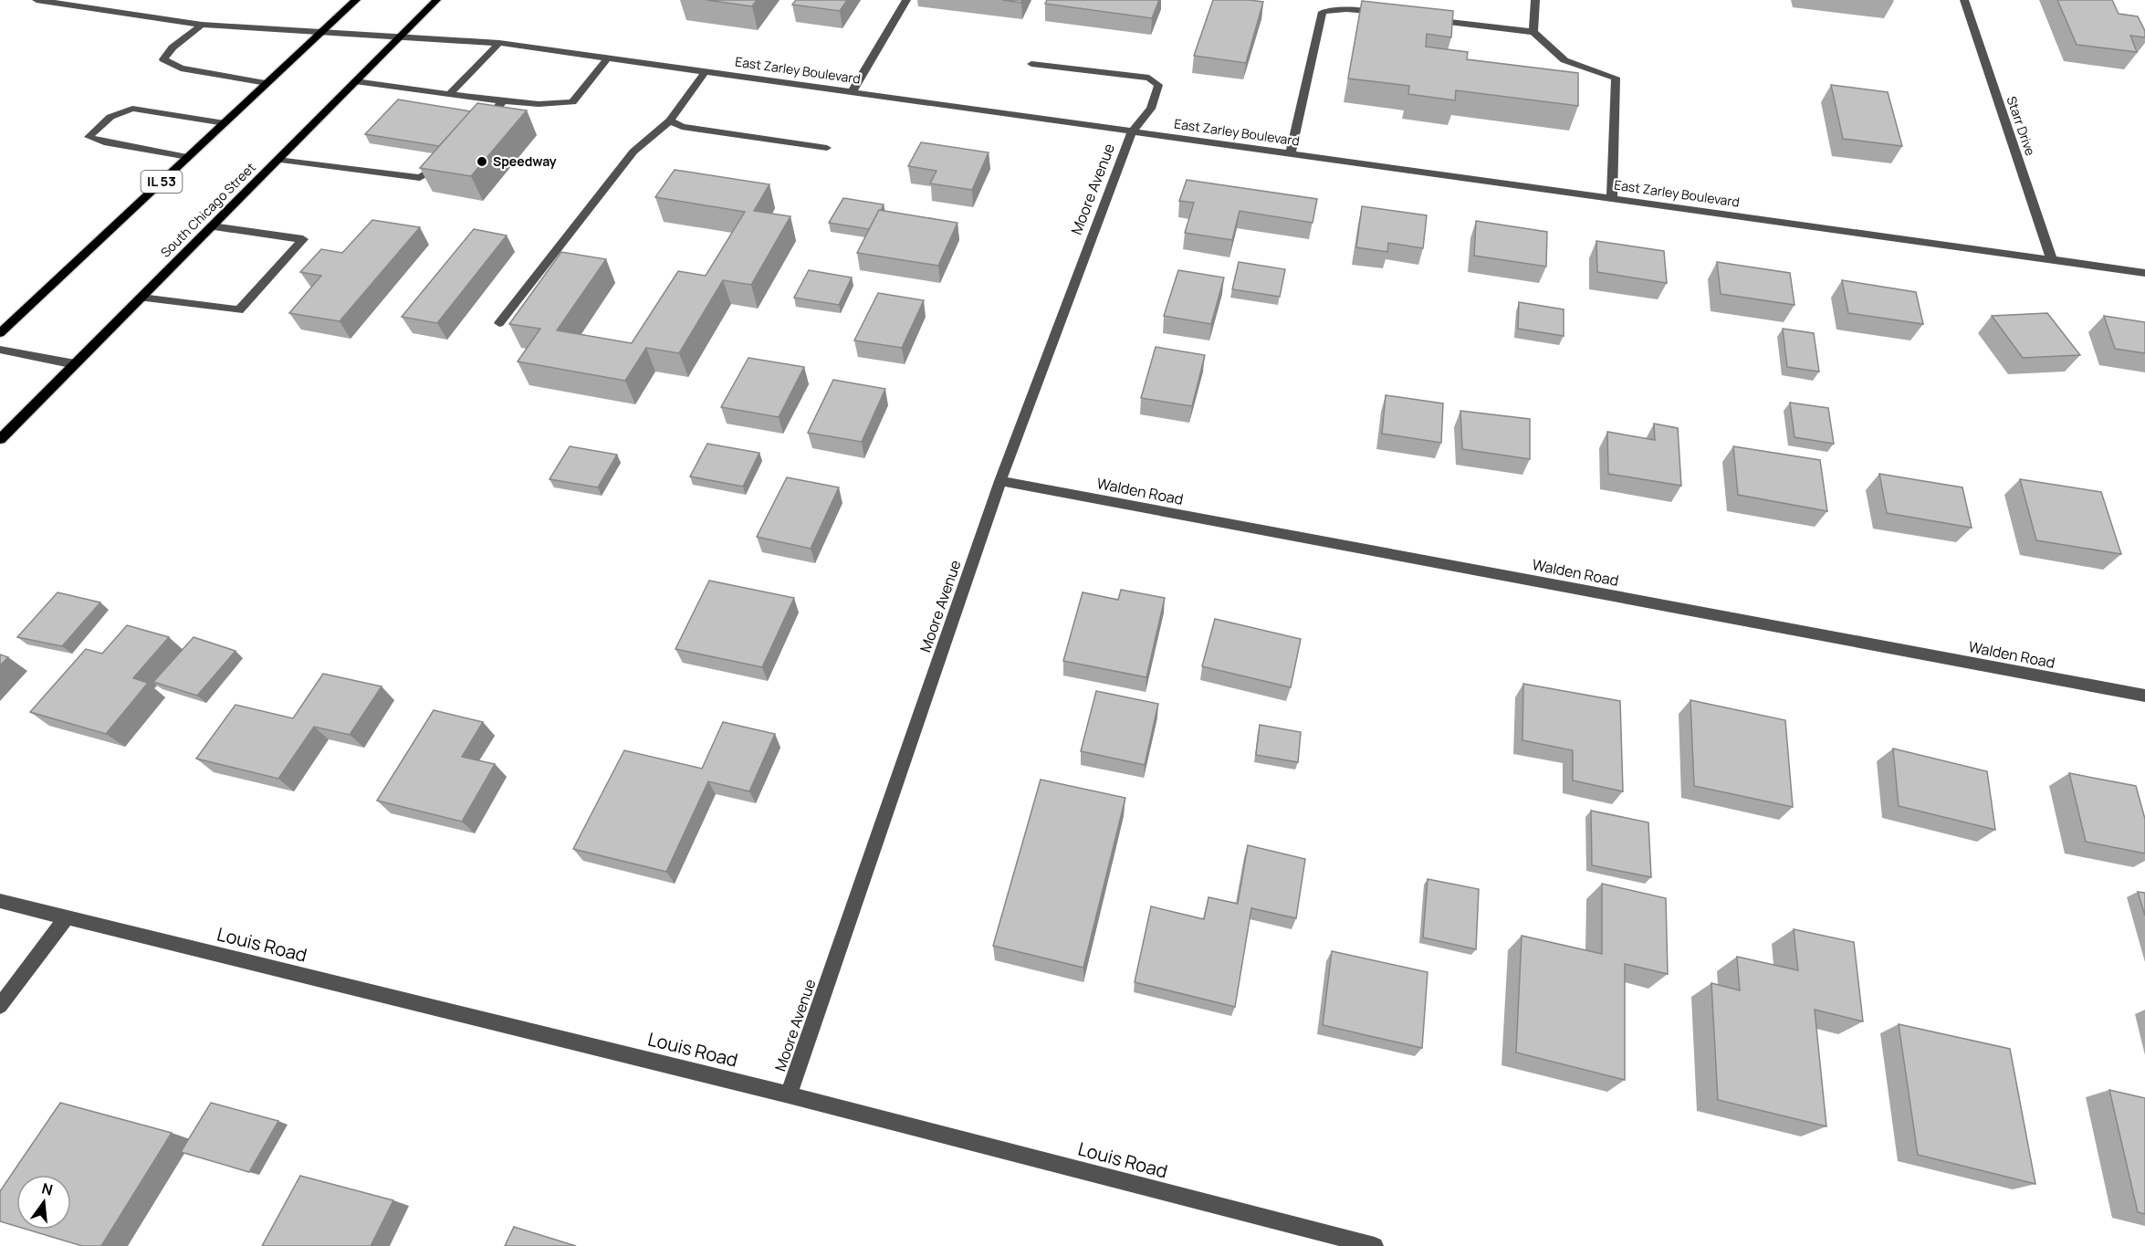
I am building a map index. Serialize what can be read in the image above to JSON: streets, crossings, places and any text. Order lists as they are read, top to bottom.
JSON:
{
  "streets": {
    "main road": ["IL 53", "South Chicago Street"],
    "street": [
      "East Zarley Boulevard",
      "Starr Drive",
      "Moore Avenue",
      "Walden Road",
      "Louis Road"
    ]
  },
  "crossings": [
    ["East Zarley Boulevard", "Starr Drive"],
    ["East Zarley Boulevard", "IL 53"],
    ["East Zarley Boulevard", "Moore Avenue"],
    ["East Zarley Boulevard", "South Chicago Street"],
    ["Moore Avenue", "Walden Road"],
    ["Moore Avenue", "Louis Road"]
  ],
  "places": ["Speedway"],
  "north": "top"
}
